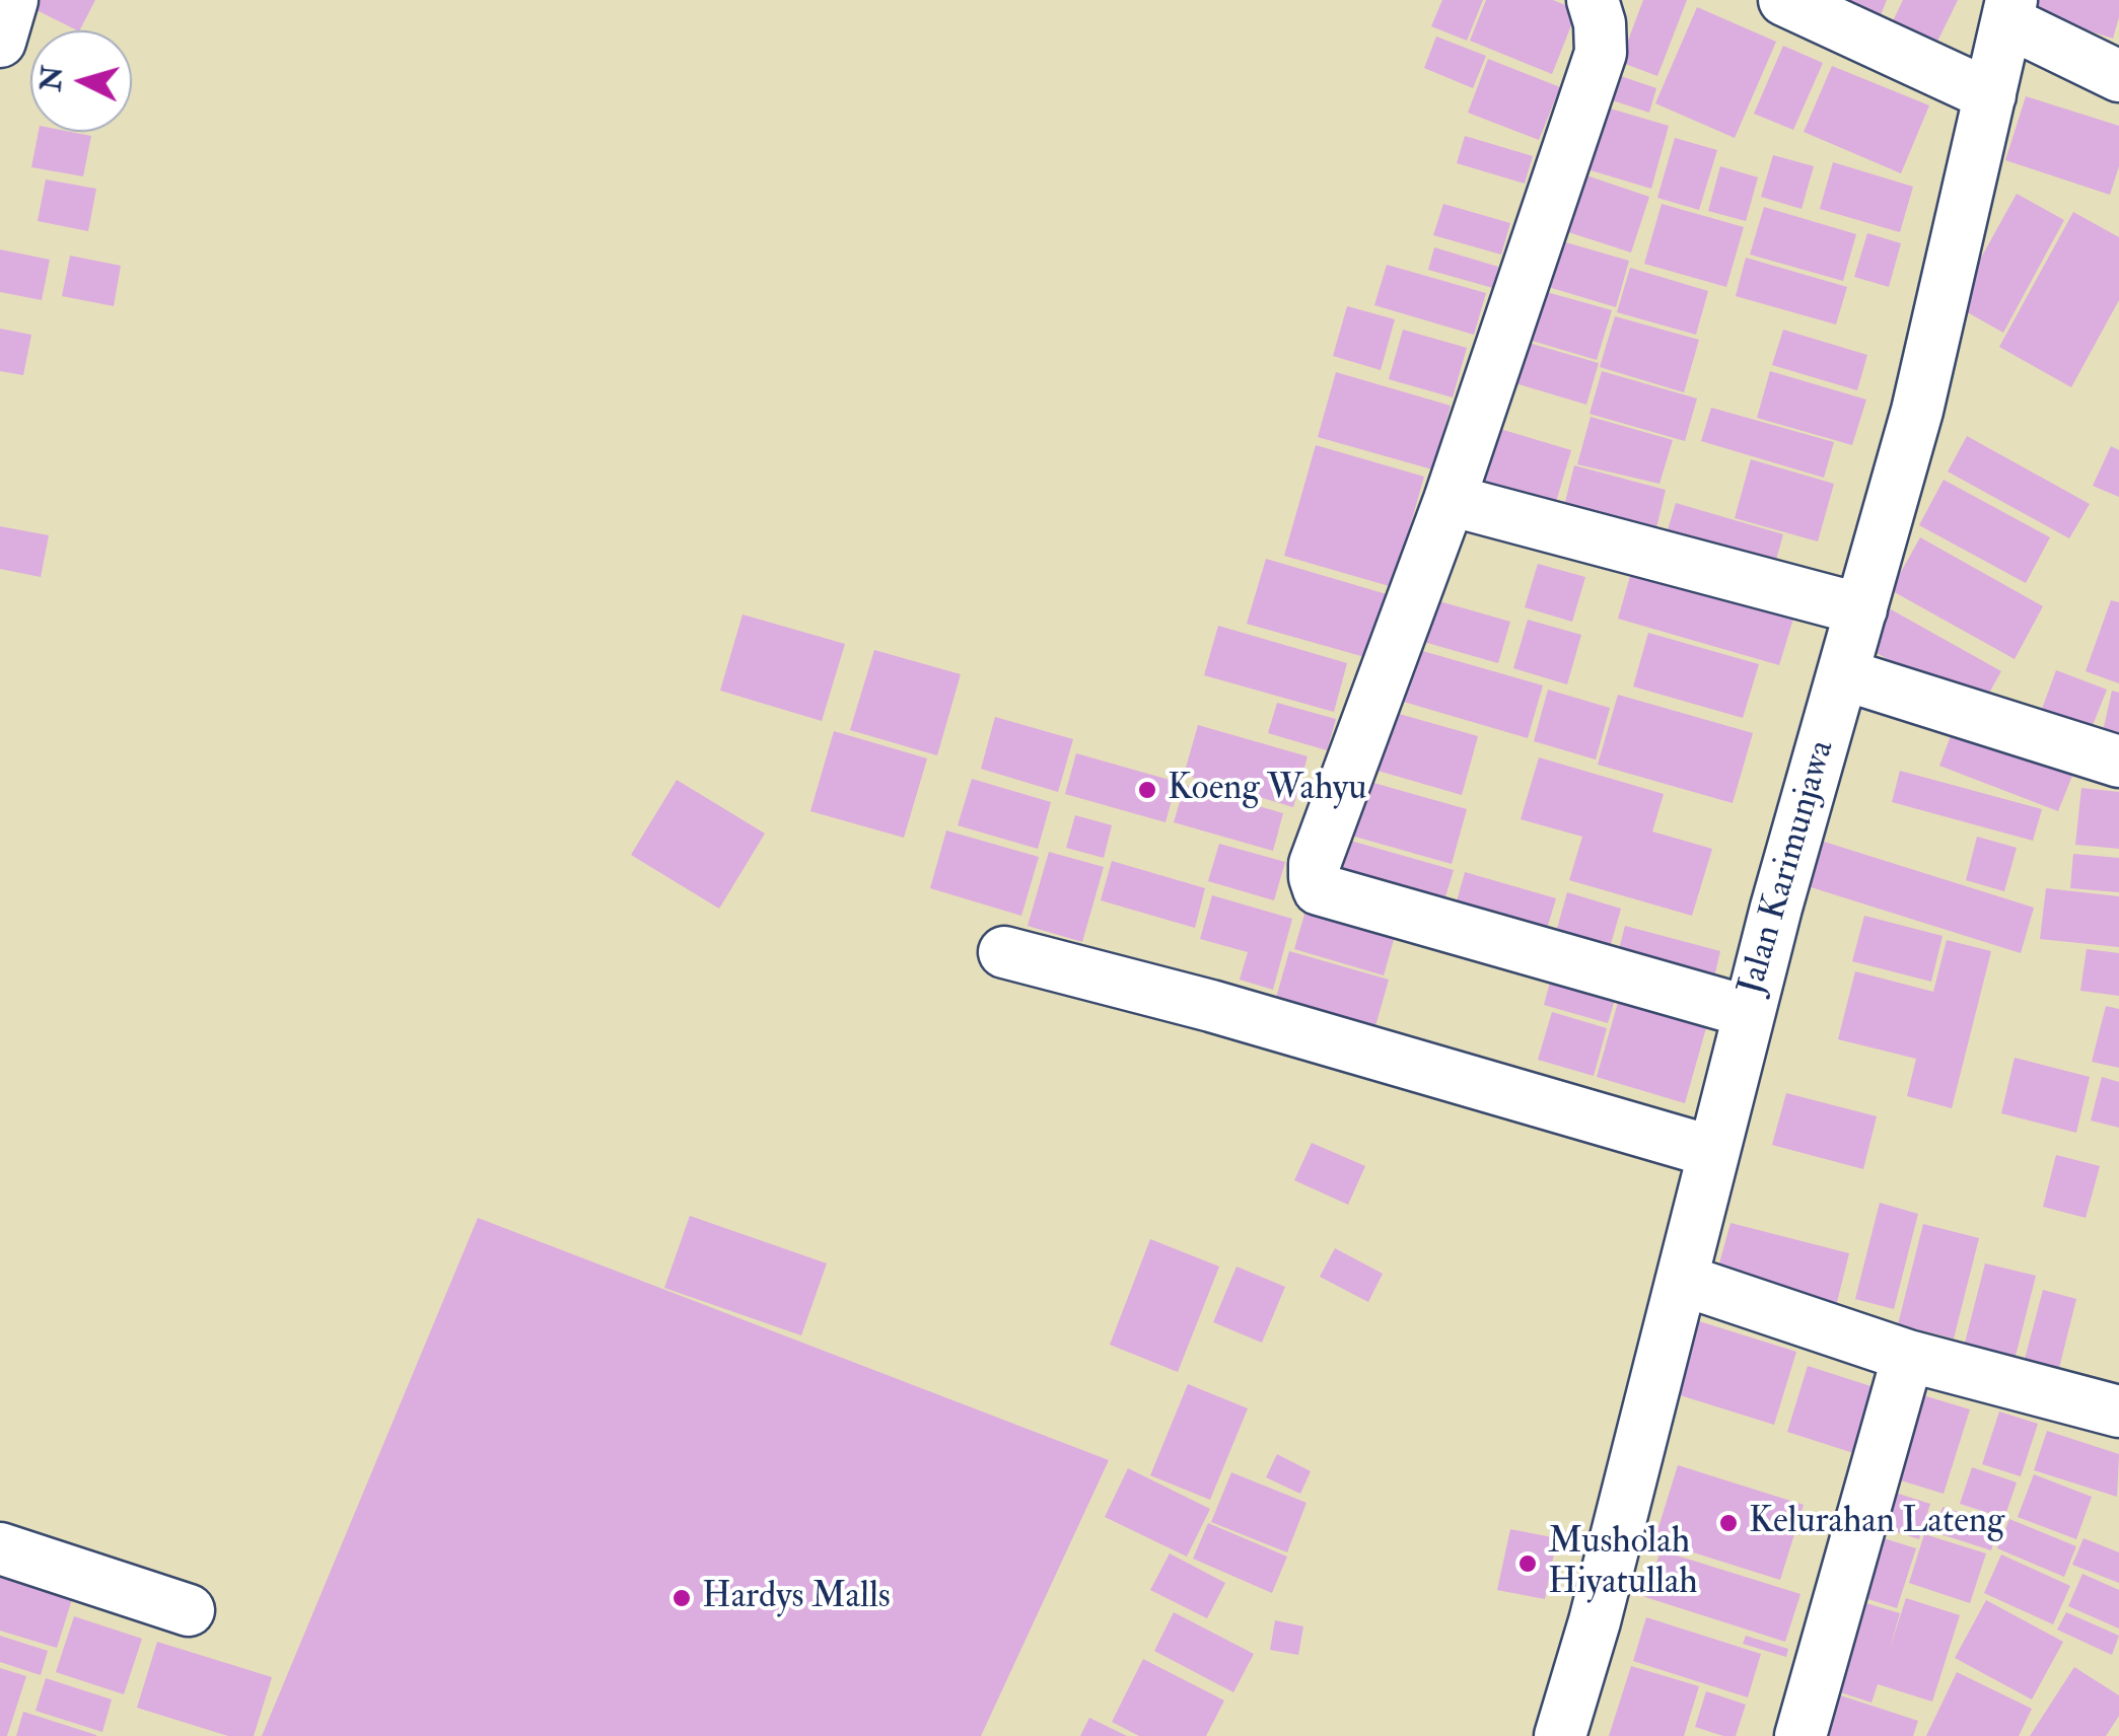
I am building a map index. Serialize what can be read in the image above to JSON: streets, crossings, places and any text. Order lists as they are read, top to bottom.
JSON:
{
  "streets": {
    "street": ["Jalan Karimunjawa"]
  },
  "places": [
    "Koeng Wahyu",
    "Kelurahan Lateng",
    "Musholah Hiyatullah",
    "Hardys Malls"
  ],
  "north": "left"
}
